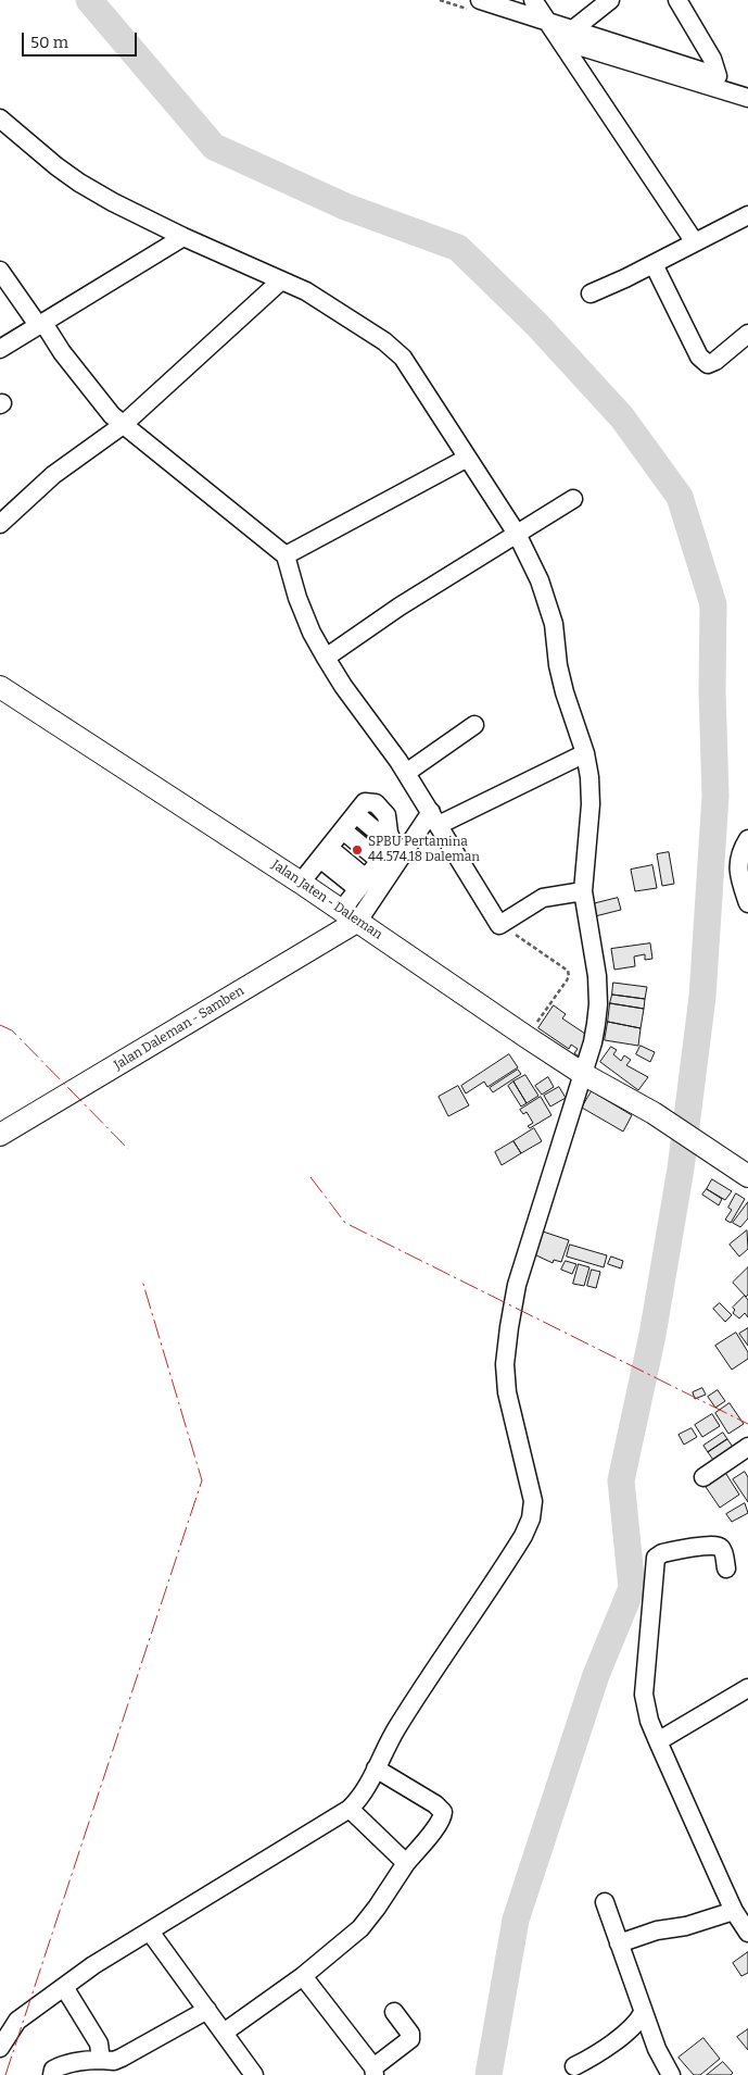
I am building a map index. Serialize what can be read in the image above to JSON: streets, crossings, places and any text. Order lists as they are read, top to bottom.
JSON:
{
  "streets": {
    "main road": ["Jalan Jaten - Daleman", "Jalan Daleman - Samben"]
  },
  "crossings": [
    ["Jalan Jaten - Daleman", "Jalan Daleman - Samben"]
  ],
  "places": ["SPBU Pertamina 44.574.18 Daleman"],
  "scale_bar": "50 m"
}
